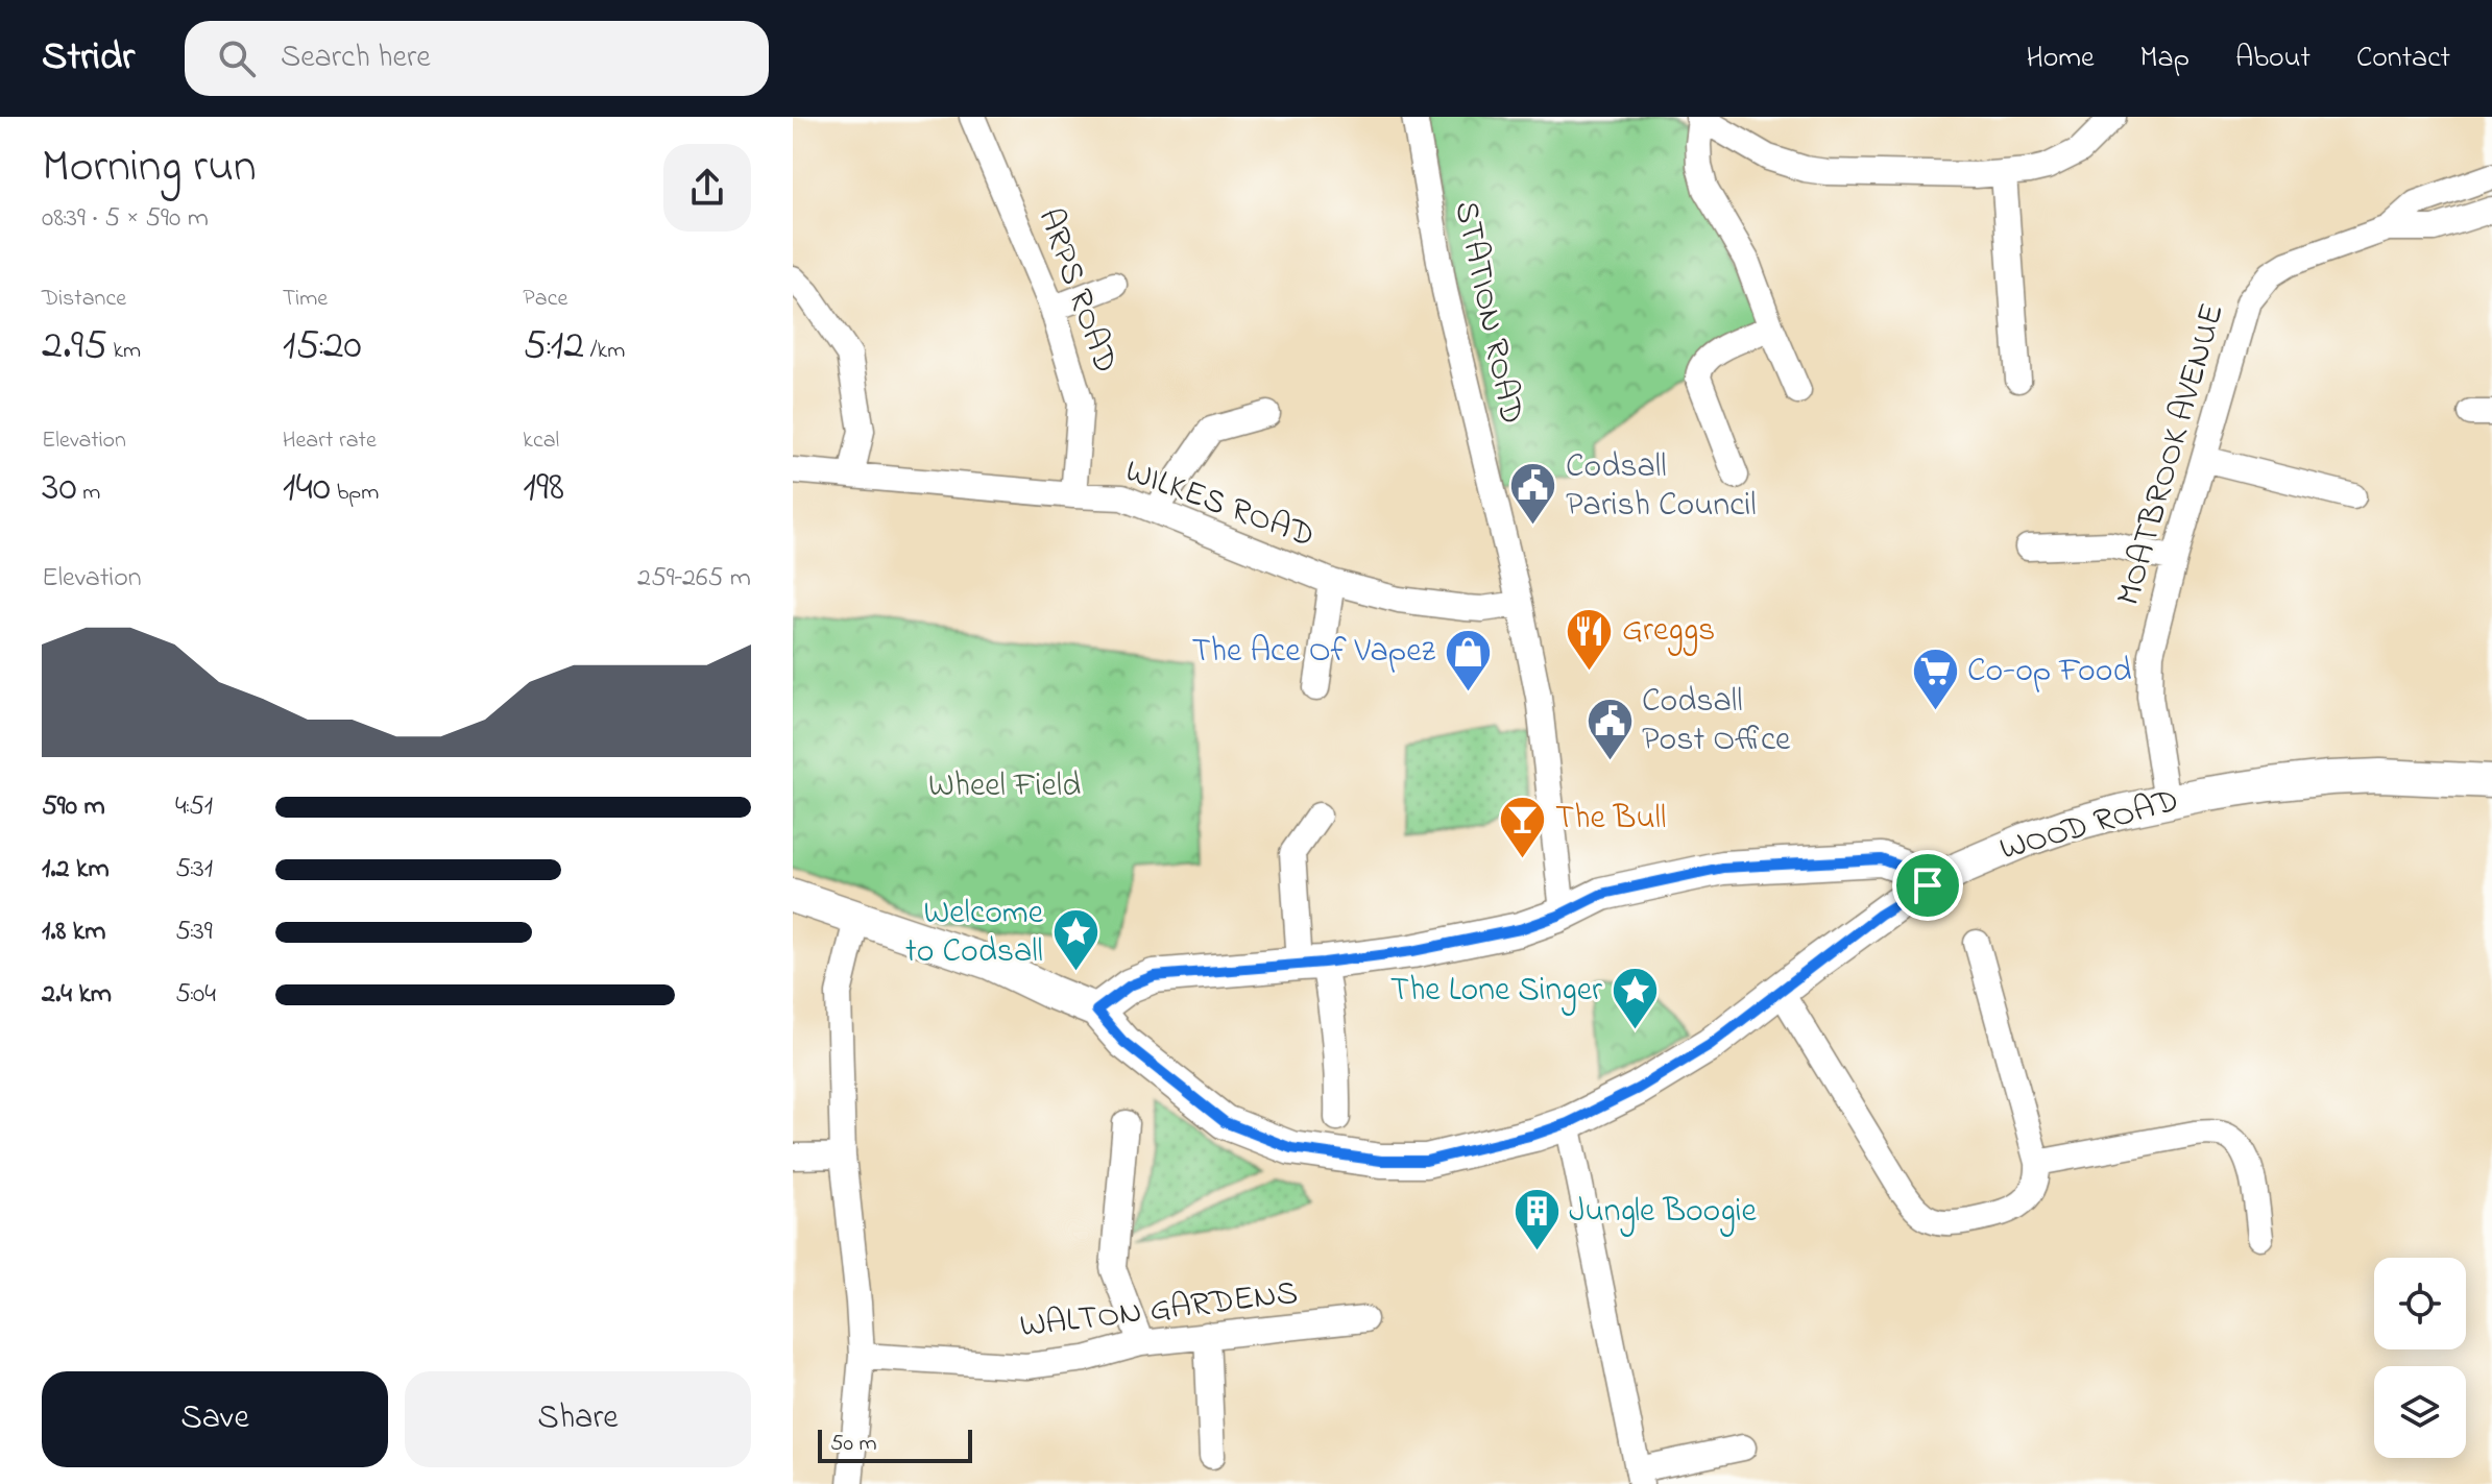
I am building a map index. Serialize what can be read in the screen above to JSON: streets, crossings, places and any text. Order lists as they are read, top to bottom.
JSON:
{
  "streets": {
    "street": [
      "ARPS ROAD",
      "STATION ROAD",
      "MOATBROOK AVENUE",
      "WILKES ROAD",
      "WOOD ROAD",
      "WALTON GARDENS"
    ]
  },
  "crossings": [
    ["ARPS ROAD", "WILKES ROAD"],
    ["STATION ROAD", "WILKES ROAD"],
    ["MOATBROOK AVENUE", "WOOD ROAD"]
  ],
  "parks": ["Wheel Field"],
  "places": {
    "public building": ["Codsall Parish Council", "Codsall Post Office"],
    "restaurant": ["Greggs"],
    "shop": ["The Ace Of Vapez"],
    "supermarket": ["Co-op Food"],
    "bar": ["The Bull"],
    "place": ["Welcome to Codsall", "The Lone Singer"],
    "building": ["Jungle Boogie"]
  },
  "scale_bar": "50 m",
  "page": {
    "header": "Stridr",
    "search": "Search here",
    "nav": [
      "Home",
      "Map",
      "About",
      "Contact"
    ],
    "heading": ["Morning run", "08:39 · 5 × 590 m"],
    "stats": [
      ["Distance", "2.95 km"],
      ["Time", "15:20"],
      ["Pace", "5:12 /km"],
      ["Elevation", "30 m"],
      ["Heart rate", "140 bpm"],
      ["kcal", "198"]
    ],
    "chart": ["Elevation", "259–265 m"],
    "list": [
      {
        "name": "590 m",
        "note": "4:51"
      },
      {
        "name": "1.2 km",
        "note": "5:31"
      },
      {
        "name": "1.8 km",
        "note": "5:39"
      },
      {
        "name": "2.4 km",
        "note": "5:04"
      }
    ],
    "buttons": ["Save", "Share"],
    "scale": "50 m"
  }
}
